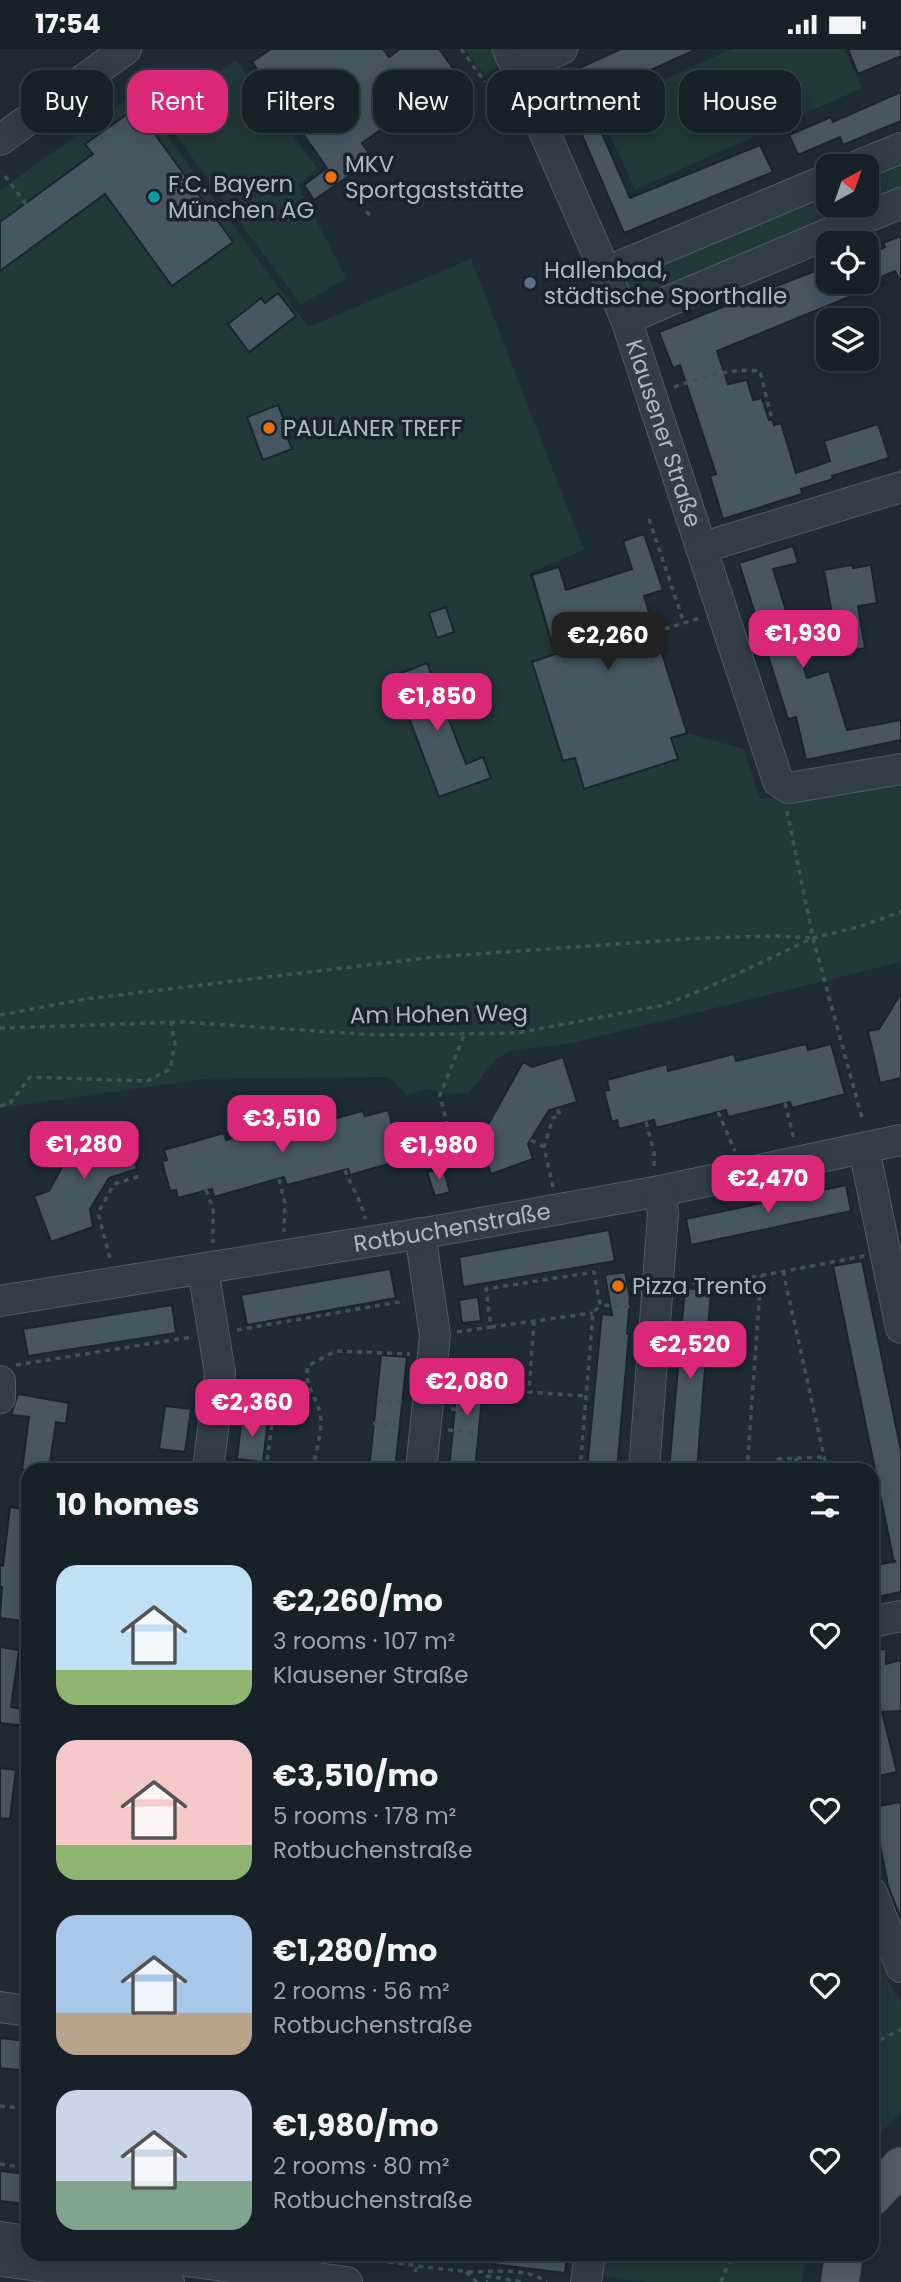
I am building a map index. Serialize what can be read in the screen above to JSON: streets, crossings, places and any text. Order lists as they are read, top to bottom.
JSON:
{
  "streets": {
    "street": ["Klausener Straße", "Rotbuchenstraße"],
    "path": ["Am Hohen Weg"]
  },
  "places": [
    "MKV Sportgaststätte",
    "F.C. Bayern München AG",
    "Hallenbad, städtische Sporthalle",
    "PAULANER TREFF",
    "Pizza Trento"
  ],
  "north": "top right",
  "page": {
    "status": "17:54",
    "chip": [
      "Buy",
      "Rent",
      "Filters",
      "New",
      "Apartment",
      "House"
    ],
    "price": [
      "€1,930",
      "€2,260",
      "€1,850",
      "€3,510",
      "€1,280",
      "€1,980",
      "€2,470",
      "€2,520",
      "€2,080",
      "€2,360"
    ],
    "heading": "10 homes",
    "list": [
      {
        "name": "€2,260/mo",
        "note": "3 rooms · 107 m² · Klausener Straße"
      },
      {
        "name": "€3,510/mo",
        "note": "5 rooms · 178 m² · Rotbuchenstraße"
      },
      {
        "name": "€1,280/mo",
        "note": "2 rooms · 56 m² · Rotbuchenstraße"
      },
      {
        "name": "€1,980/mo",
        "note": "2 rooms · 80 m² · Rotbuchenstraße"
      }
    ]
  }
}
